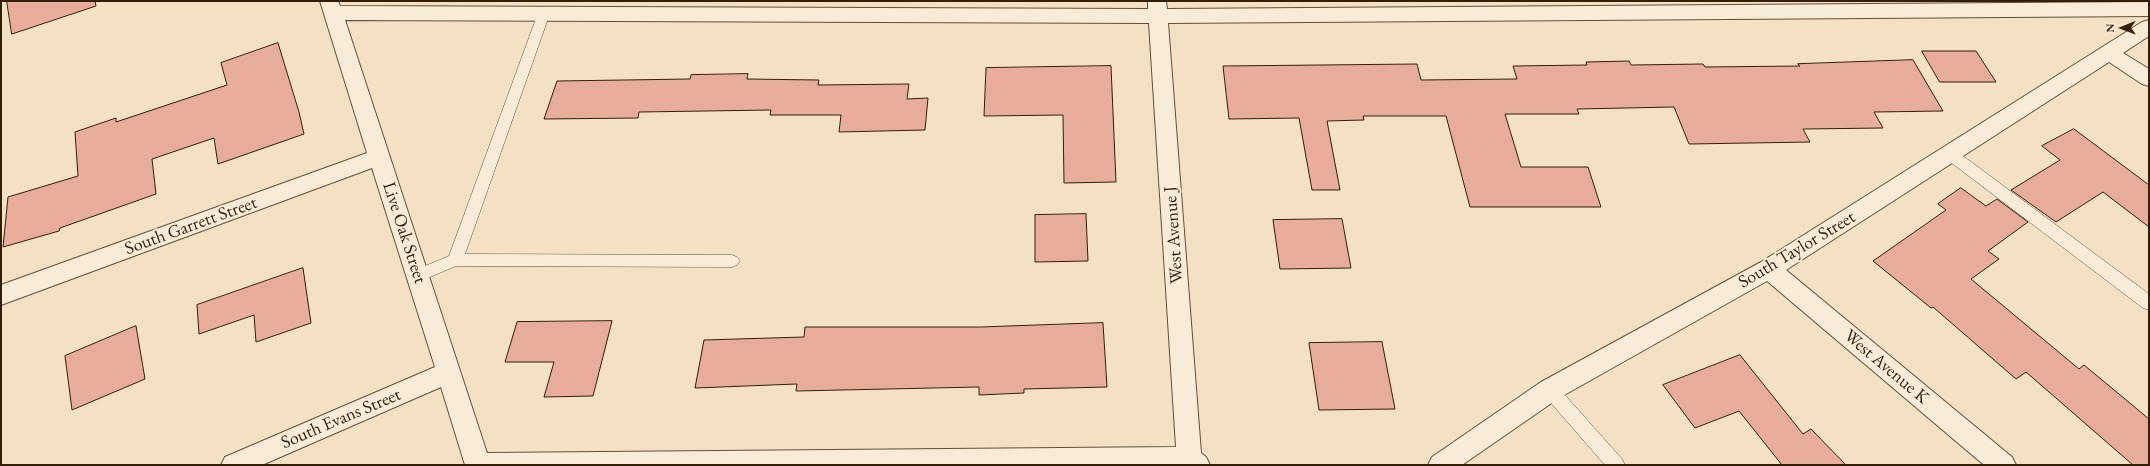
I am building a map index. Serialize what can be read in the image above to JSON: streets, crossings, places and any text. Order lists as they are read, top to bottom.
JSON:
{
  "streets": {
    "street": [
      "South Garrett Street",
      "Live Oak Street",
      "West Avenue J",
      "South Taylor Street",
      "West Avenue K",
      "South Evans Street"
    ]
  },
  "crossings": [
    ["South Garrett Street", "Live Oak Street"],
    ["Live Oak Street", "South Evans Street"],
    ["South Taylor Street", "West Avenue K"]
  ],
  "north": "left"
}
